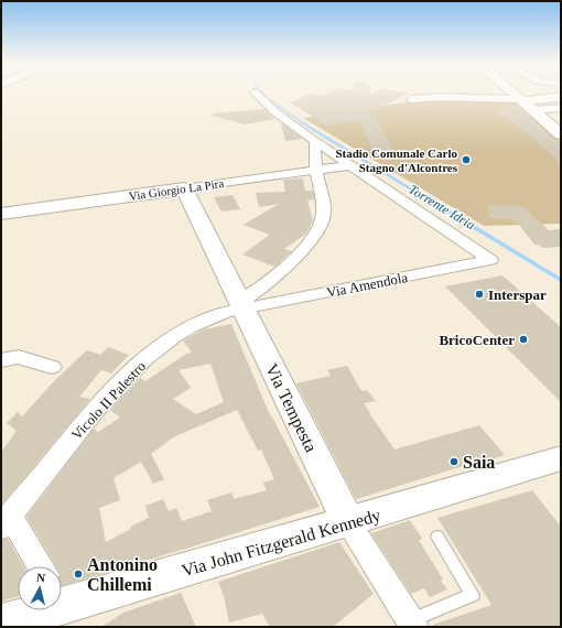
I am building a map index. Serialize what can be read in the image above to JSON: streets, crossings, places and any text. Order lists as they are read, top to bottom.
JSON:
{
  "streets": {
    "street": [
      "Via Giorgio La Pira",
      "Via Amendola",
      "Vicolo II Palestro",
      "Via Tempesta",
      "Via John Fitzgerald Kennedy"
    ]
  },
  "crossings": [
    ["Via Giorgio La Pira", "Via Amendola"],
    ["Via Giorgio La Pira", "Via Tempesta"],
    ["Via Amendola", "Vicolo II Palestro"],
    ["Via Amendola", "Via Tempesta"],
    ["Vicolo II Palestro", "Via Tempesta"],
    ["Via Tempesta", "Via John Fitzgerald Kennedy"]
  ],
  "water": ["Torrente Idria"],
  "places": [
    "Stadio Comunale Carlo Stagno d'Alcontres",
    "Interspar",
    "BricoCenter",
    "Saia",
    "Antonino Chillemi"
  ],
  "north": "top"
}
